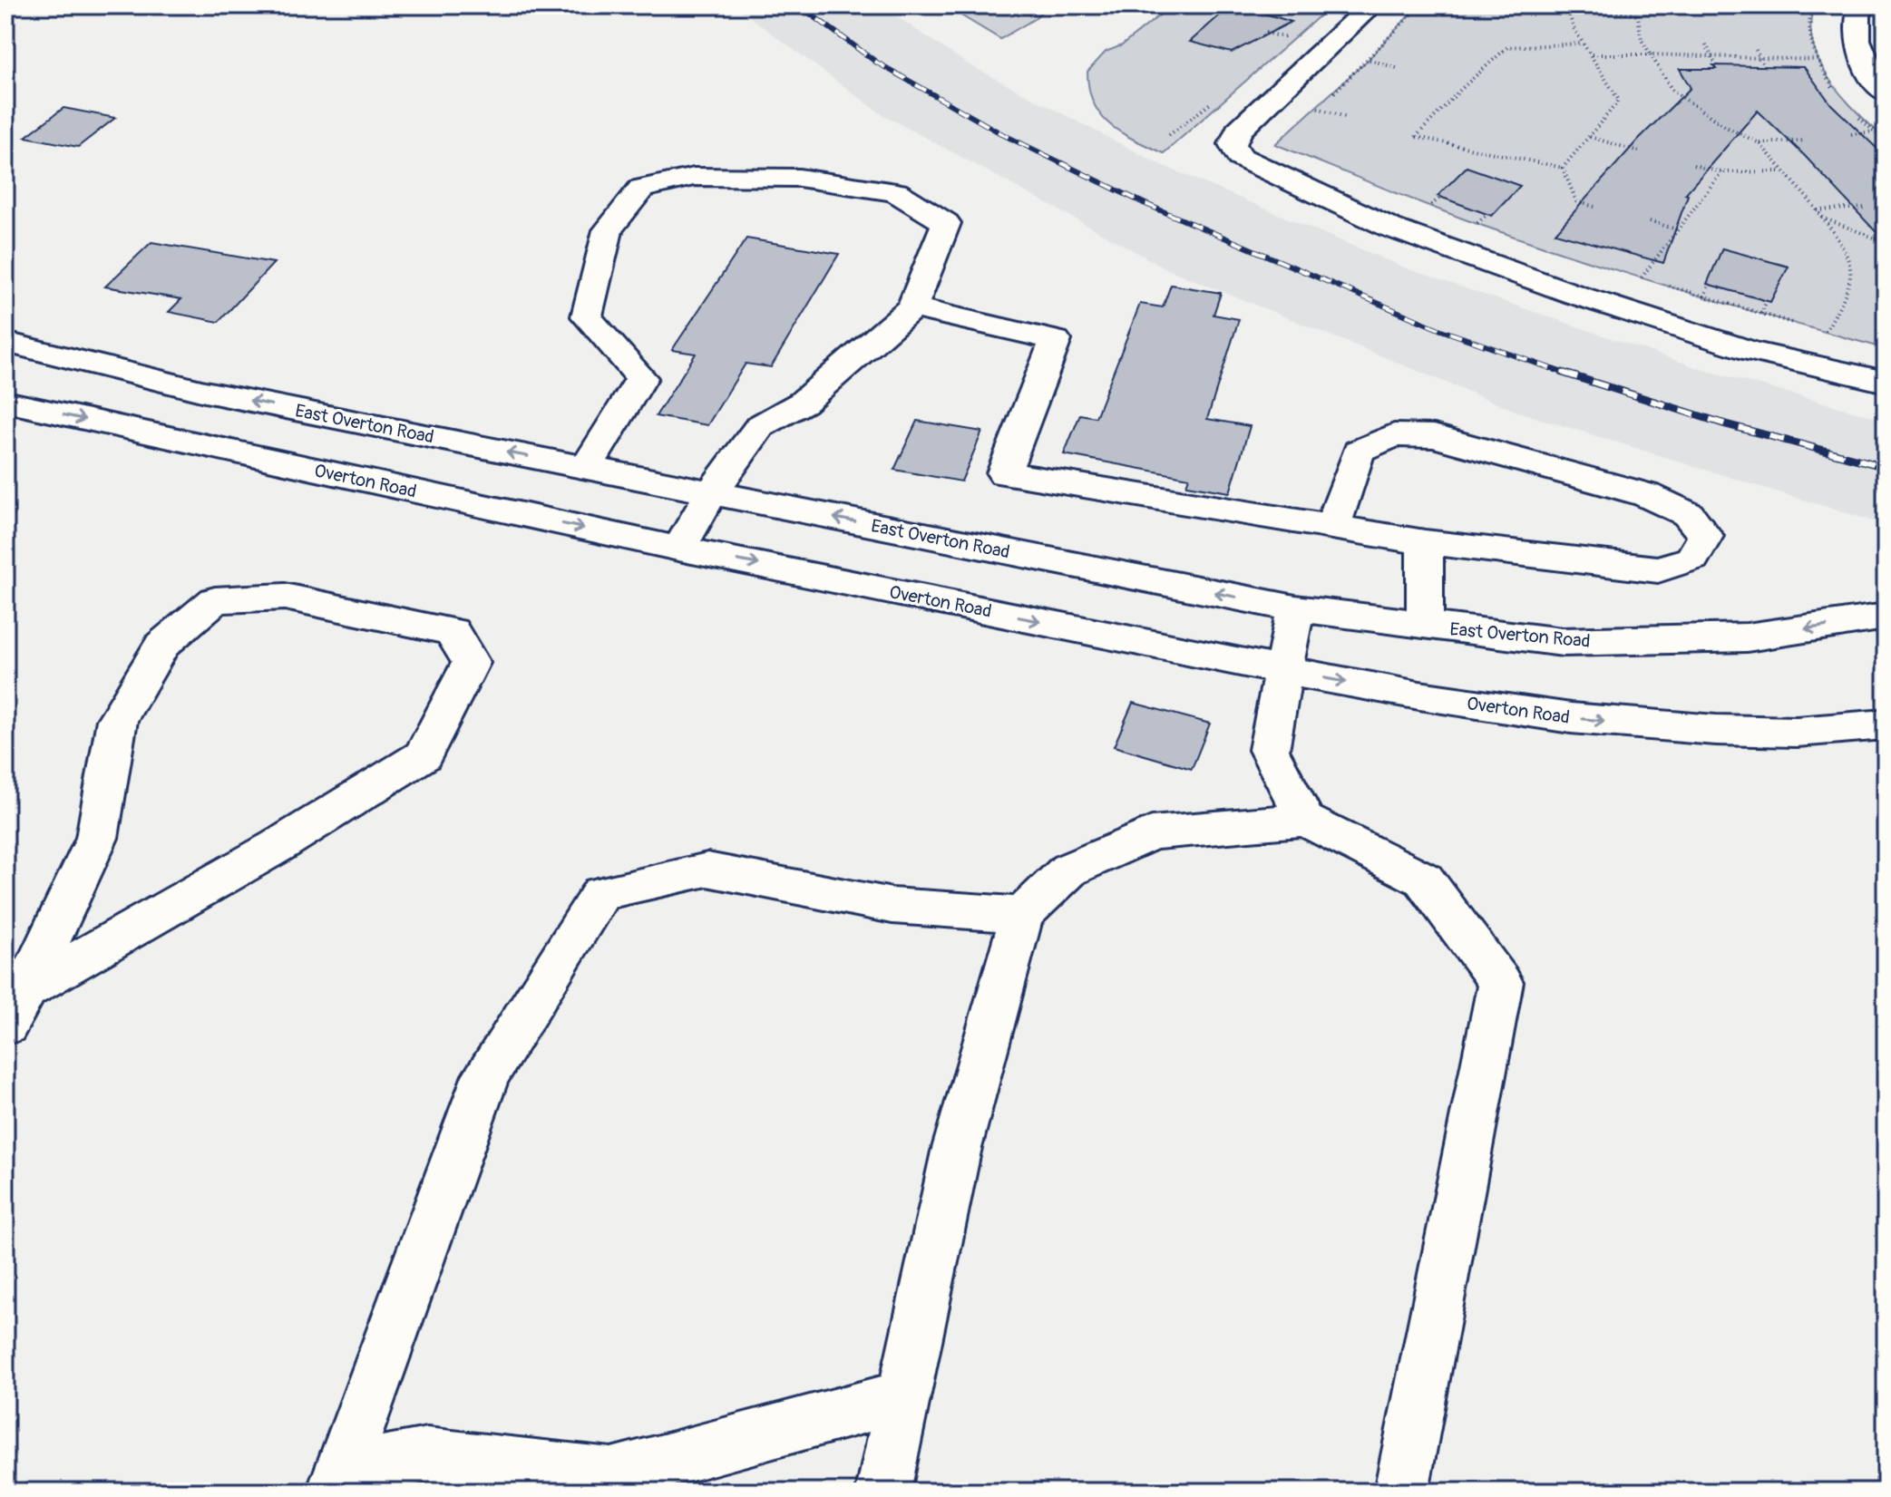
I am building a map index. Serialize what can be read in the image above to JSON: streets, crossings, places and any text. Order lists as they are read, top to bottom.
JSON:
{
  "streets": {
    "street": ["East Overton Road", "Overton Road"]
  },
  "one_way": ["East Overton Road", "Overton Road"]
}
